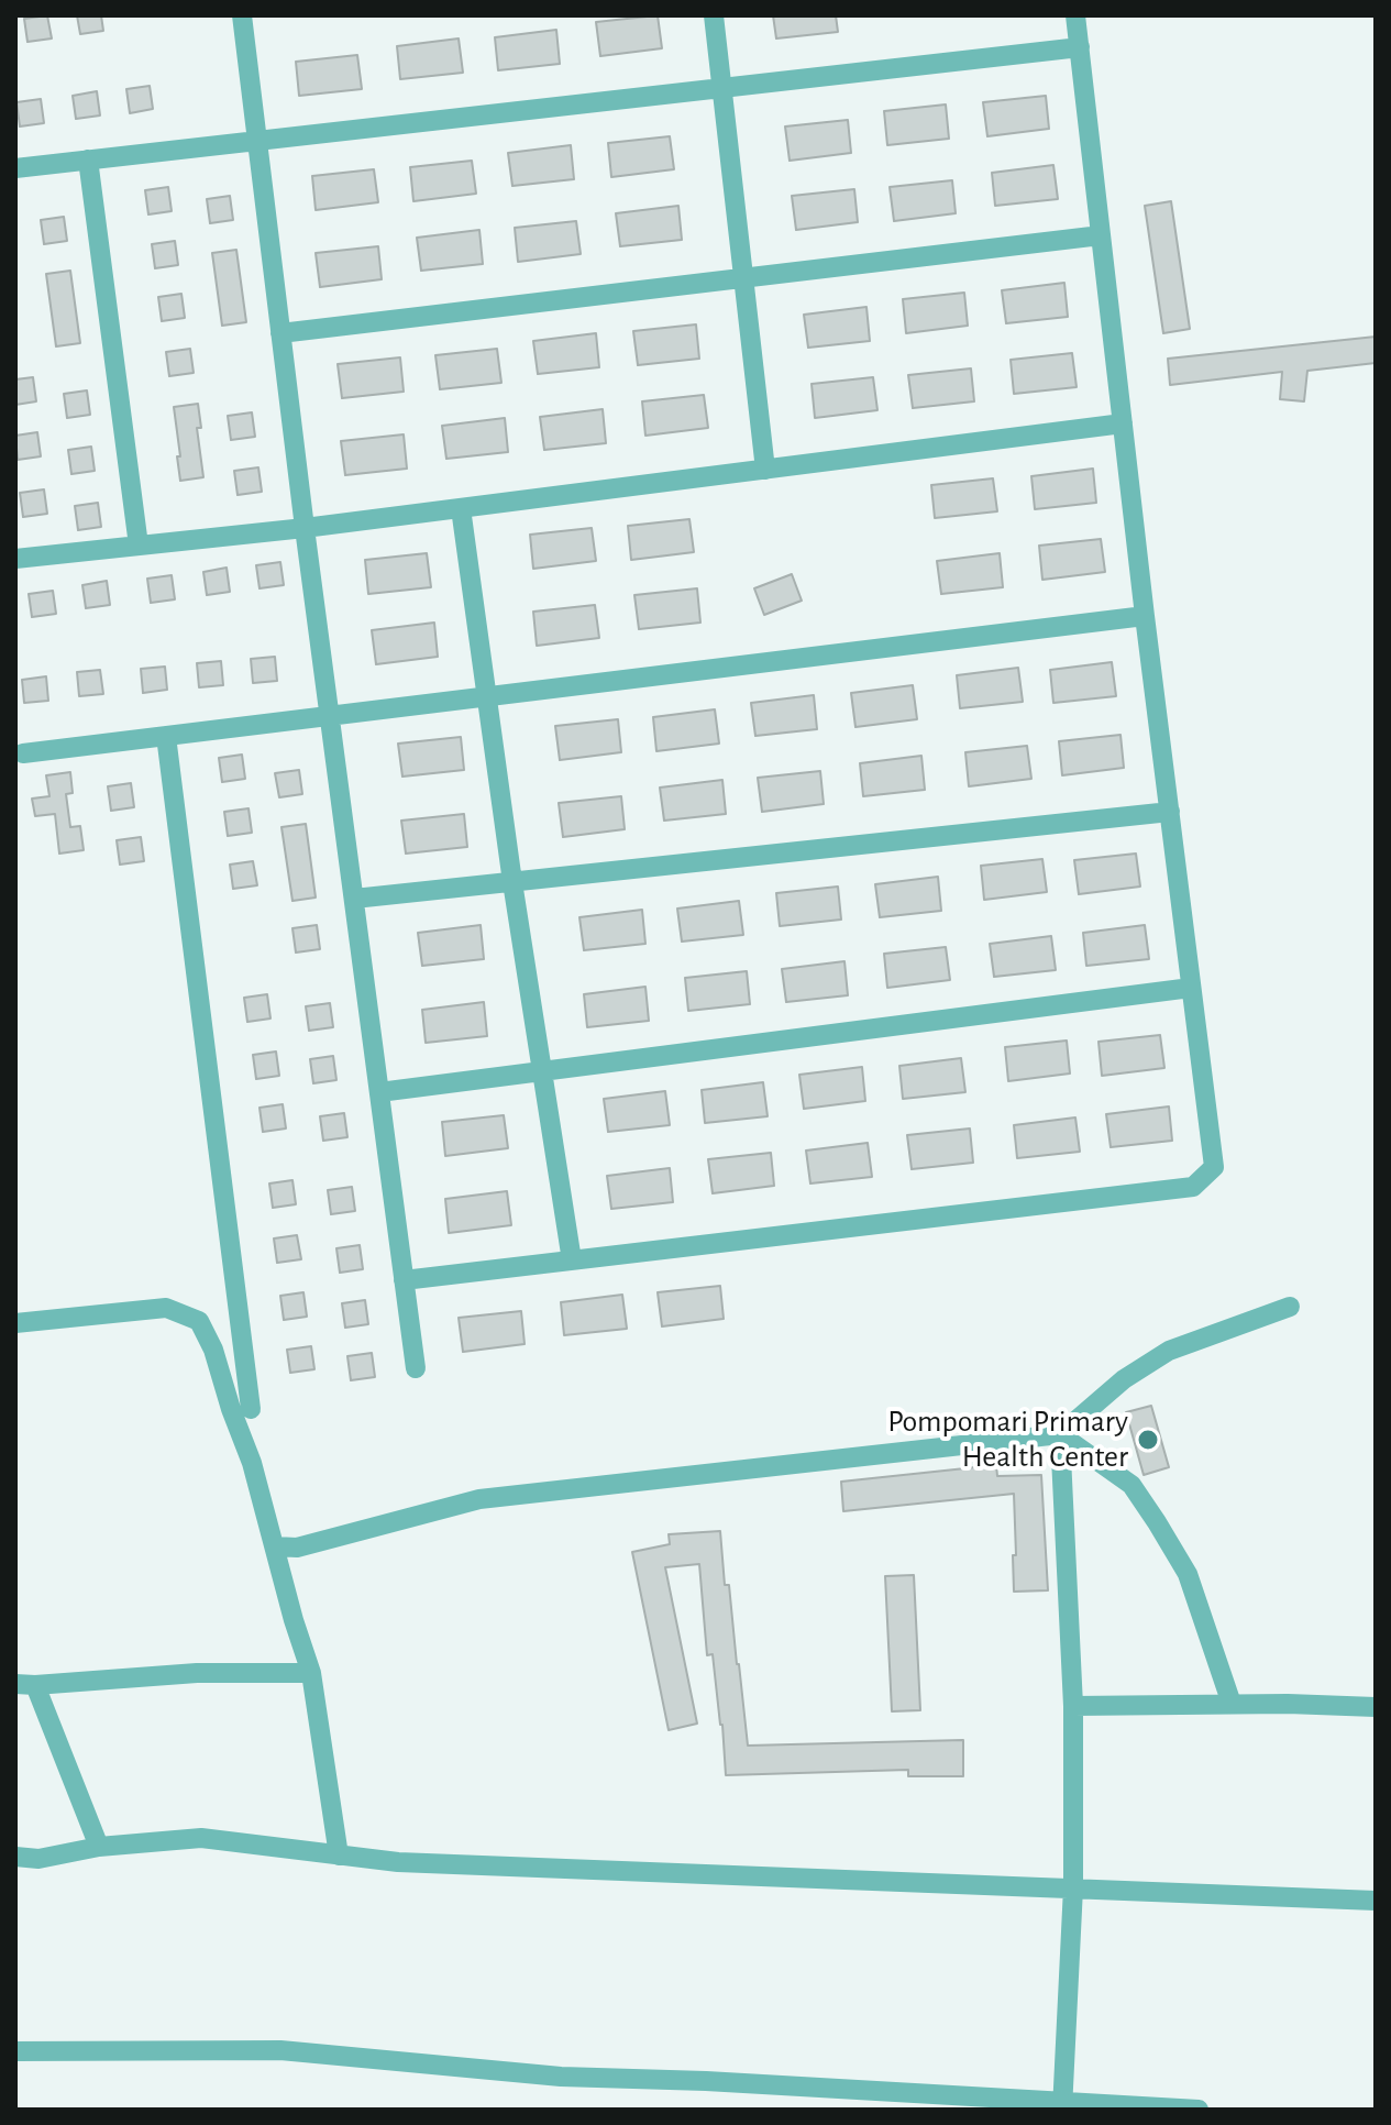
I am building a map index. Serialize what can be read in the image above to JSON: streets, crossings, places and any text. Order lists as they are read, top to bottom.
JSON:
{
  "places": ["Pompomari Primary Health Center"]
}
